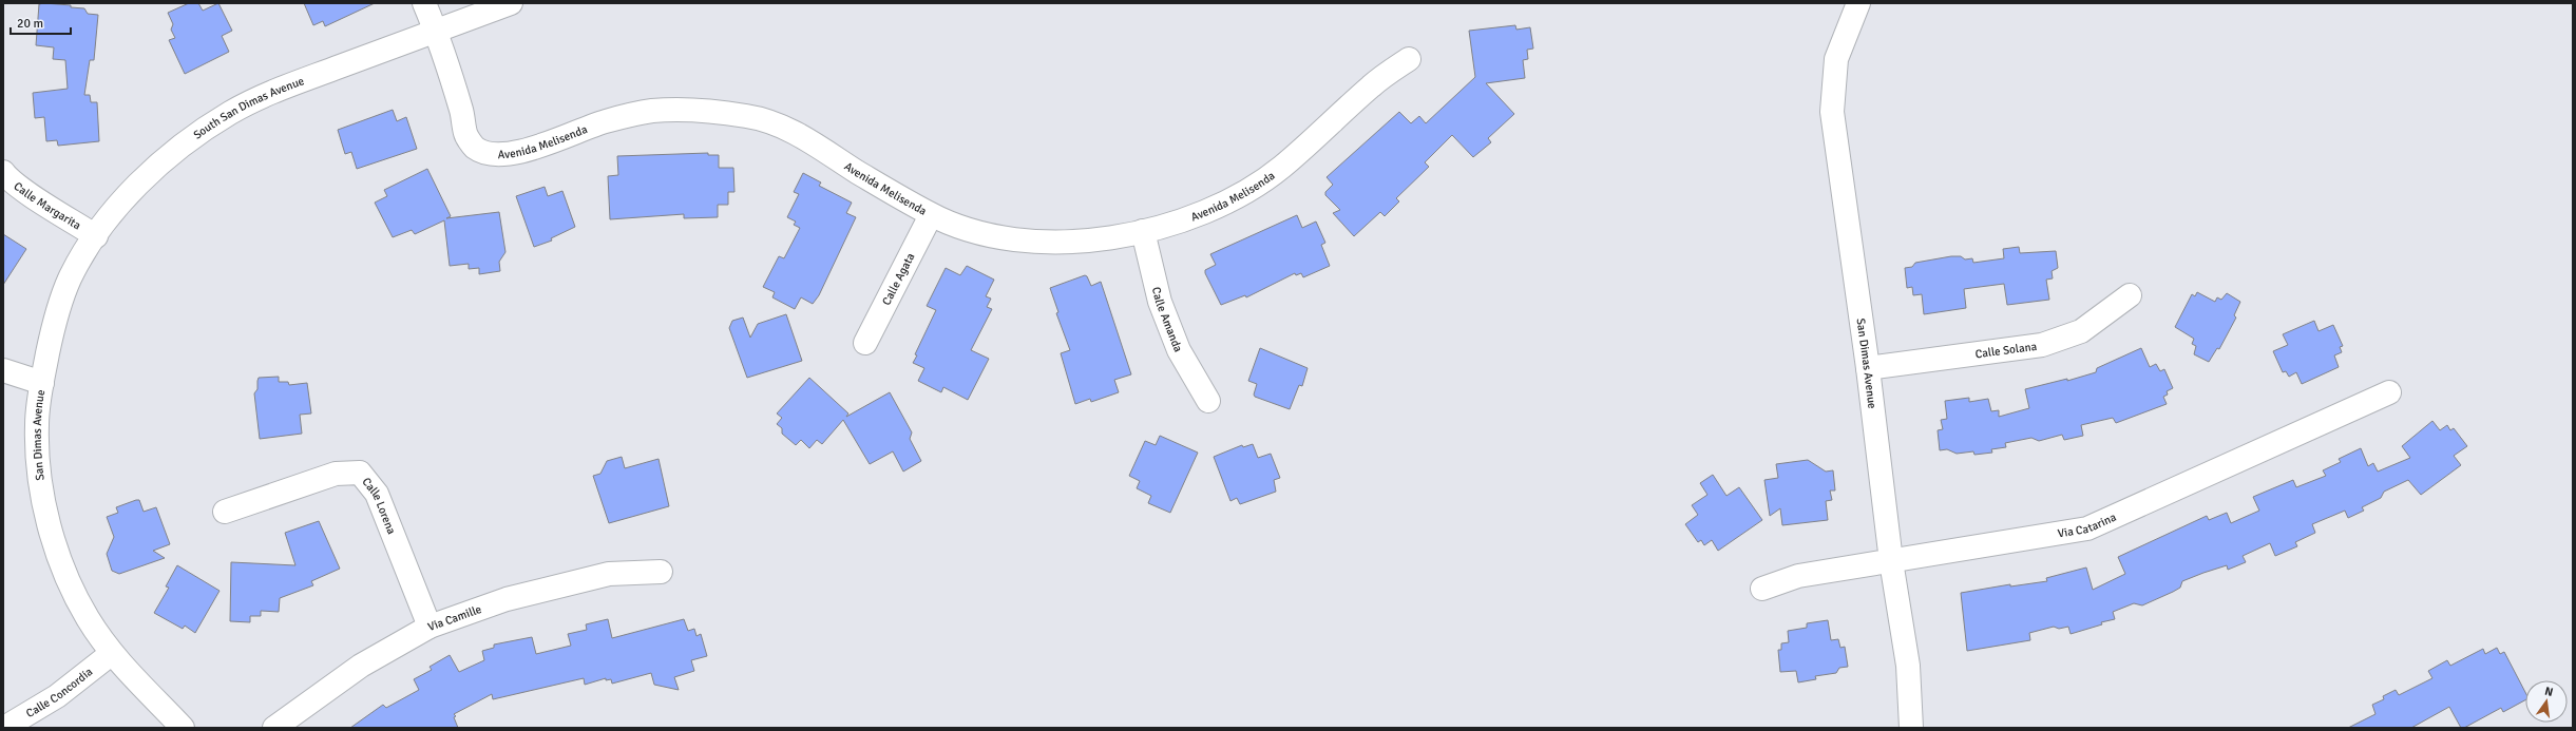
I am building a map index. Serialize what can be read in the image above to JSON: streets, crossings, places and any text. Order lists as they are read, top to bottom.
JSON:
{
  "streets": {
    "street": [
      "South San Dimas Avenue",
      "Avenida Melisenda",
      "Calle Margarita",
      "Calle Agata",
      "Calle Amanda",
      "Calle Solana",
      "San Dimas Avenue",
      "Calle Lorena",
      "Via Catarina",
      "Via Camille",
      "Calle Concordia"
    ]
  },
  "crossings": [
    ["South San Dimas Avenue", "Avenida Melisenda"],
    ["South San Dimas Avenue", "Calle Margarita"],
    ["South San Dimas Avenue", "San Dimas Avenue"],
    ["Avenida Melisenda", "Calle Agata"],
    ["Avenida Melisenda", "Calle Amanda"],
    ["Calle Margarita", "San Dimas Avenue"],
    ["Calle Solana", "San Dimas Avenue"],
    ["San Dimas Avenue", "Via Catarina"],
    ["San Dimas Avenue", "Calle Concordia"],
    ["Calle Lorena", "Via Camille"]
  ],
  "scale_bar": "20 m",
  "north": "top"
}
